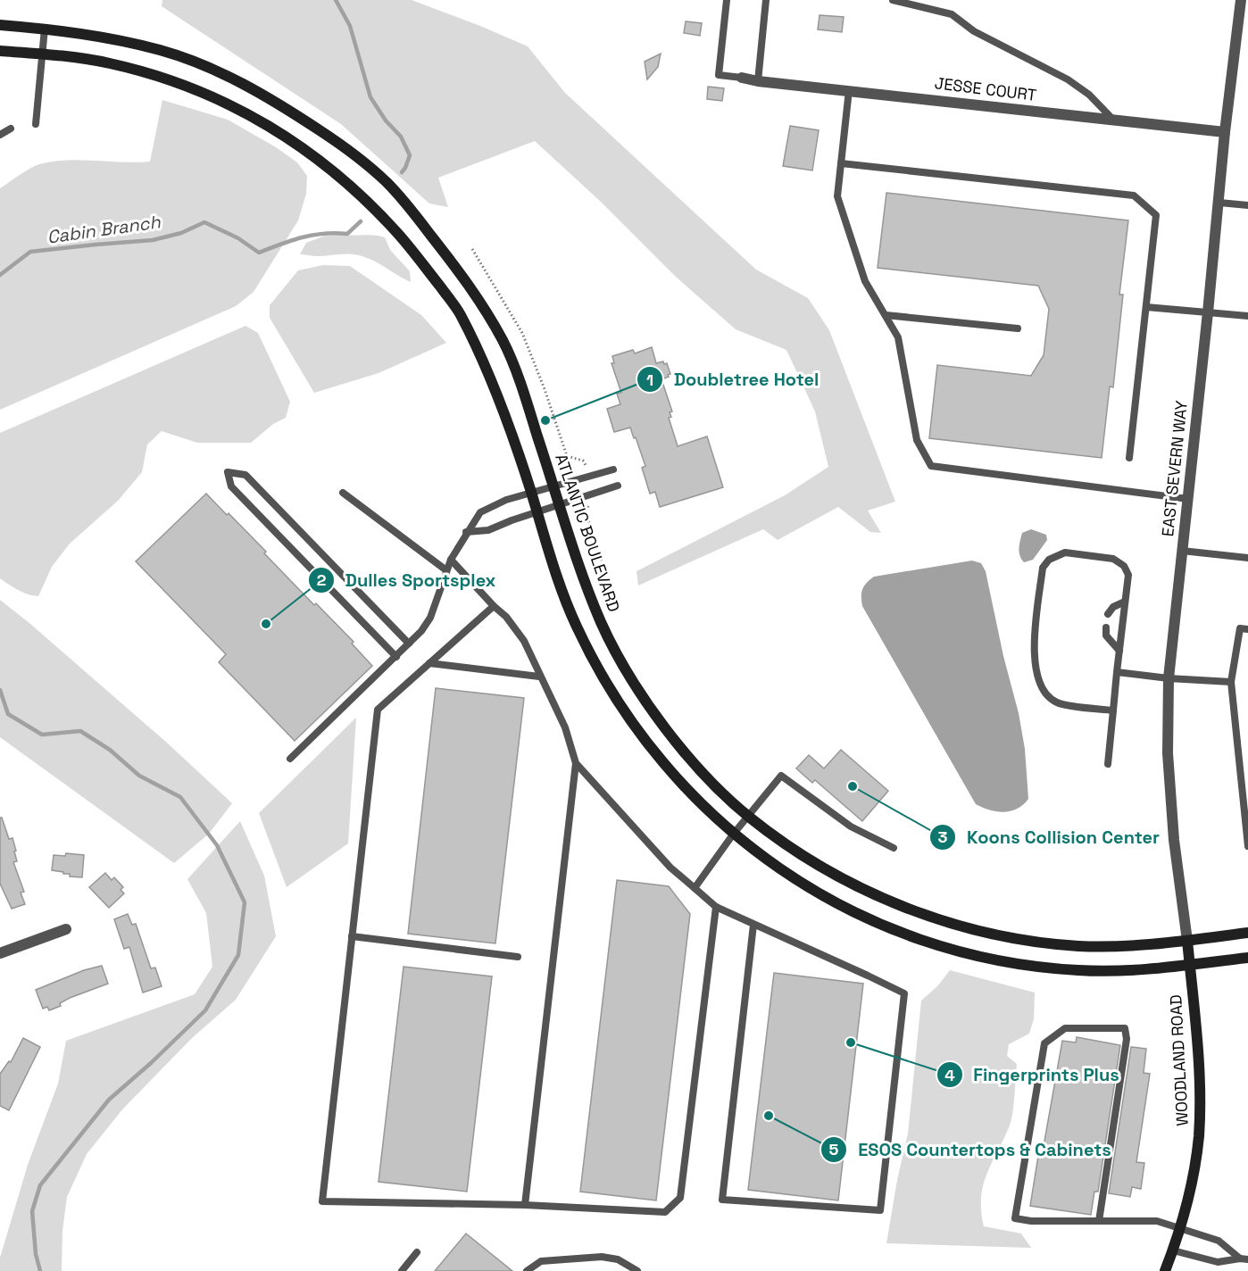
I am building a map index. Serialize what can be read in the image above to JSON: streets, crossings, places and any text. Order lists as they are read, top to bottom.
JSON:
{
  "streets": {
    "main road": ["ATLANTIC BOULEVARD", "WOODLAND ROAD"],
    "street": ["JESSE COURT", "EAST SEVERN WAY"]
  },
  "crossings": [
    ["JESSE COURT", "EAST SEVERN WAY"],
    ["EAST SEVERN WAY", "ATLANTIC BOULEVARD"],
    ["EAST SEVERN WAY", "WOODLAND ROAD"],
    ["ATLANTIC BOULEVARD", "WOODLAND ROAD"]
  ],
  "water": ["Cabin Branch"],
  "places": [
    "Doubletree Hotel",
    "Dulles Sportsplex",
    "Koons Collision Center",
    "Fingerprints Plus",
    "ESOS Countertops & Cabinets"
  ]
}
